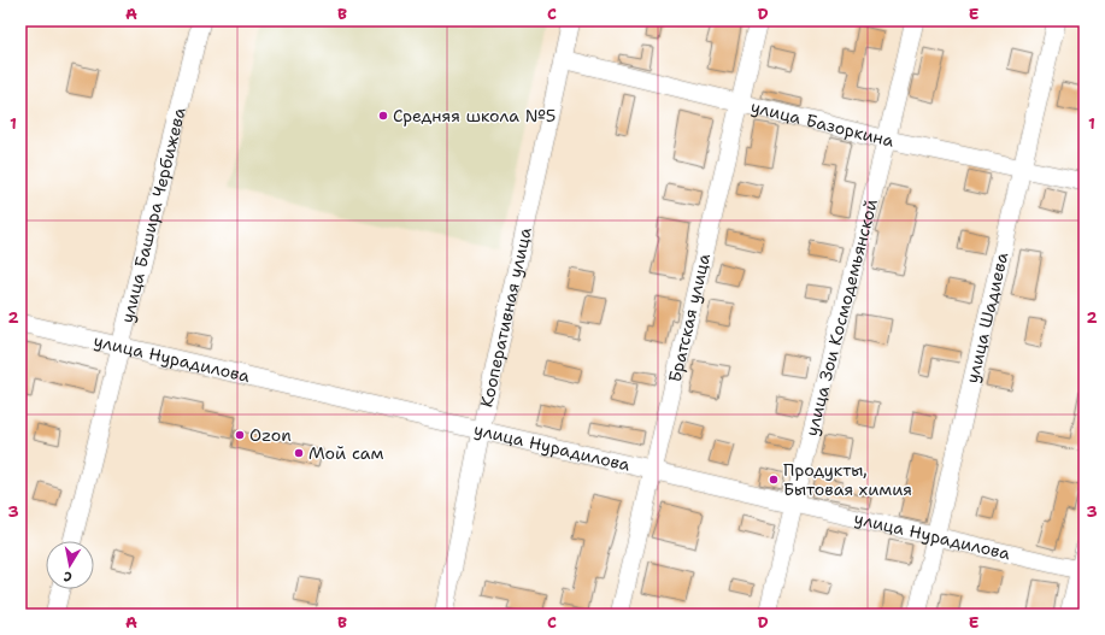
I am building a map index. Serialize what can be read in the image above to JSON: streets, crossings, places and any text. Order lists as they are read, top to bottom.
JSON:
{
  "streets": {
    "street": [
      "улица Базоркина",
      "улица Башира Чербижева",
      "Кооперативная улица",
      "Братская улица",
      "улица Шадиева",
      "улица Зои Космодемьянской",
      "улица Нурадилова"
    ]
  },
  "crossings": [
    ["улица Базоркина", "Кооперативная улица"],
    ["улица Базоркина", "Братская улица"],
    ["улица Базоркина", "улица Шадиева"],
    ["улица Базоркина", "улица Зои Космодемьянской"],
    ["улица Башира Чербижева", "улица Нурадилова"],
    ["Кооперативная улица", "улица Нурадилова"],
    ["Братская улица", "улица Нурадилова"],
    ["улица Шадиева", "улица Нурадилова"],
    ["улица Зои Космодемьянской", "улица Нурадилова"]
  ],
  "places": [
    "Средняя школа №5",
    "Ozon",
    "Мой сам",
    "Продукты, Бытовая химия"
  ],
  "north": "bottom",
  "grid": {
    "columns": [
      "A",
      "B",
      "C",
      "D",
      "E"
    ],
    "rows": ["1", "2", "3"]
  }
}
